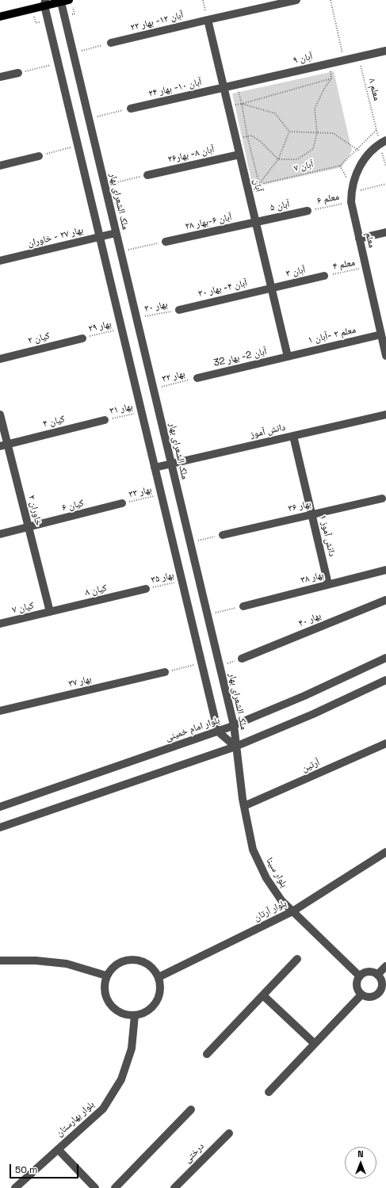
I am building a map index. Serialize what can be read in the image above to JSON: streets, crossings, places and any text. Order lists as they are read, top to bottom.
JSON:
{
  "streets": {
    "street": [
      "آبان ۱۲- بهار ۲۲",
      "آبان ۹",
      "آبان ۱۰- بهار ۲۴",
      "۲۶آبان ۸- بهار",
      "آبان",
      "ملک الشعرای بهار",
      "آبان ۵",
      "آبان ۶-بهار ۲۸",
      "بهار ۲۷ - خاوران",
      "معلم",
      "آبان ۳",
      "آبان ۴- بهار ۳۰",
      "معلم ۲ -آبان ۱",
      "کیان ۲",
      "آبان 2- بهار 32",
      "کیان ۴",
      "دانش آموز",
      "کیان ۶",
      "بهار ۳۶",
      "خاوران ۲",
      "دانش آموز ۱",
      "بهار ۳۸",
      "کیان ۸",
      "کیان ۷",
      "بهار ۴۰",
      "بهار ۳۷",
      "بلوار امام خمینی",
      "آرتین",
      "بلوار سینا",
      "بلوار آرتان",
      "بلوار بهارستان",
      "درختی"
    ],
    "path": [
      "معلم ۸",
      "آبان ۷",
      "معلم ۶",
      "معلم ۴",
      "بهار ۳۰",
      "بهار ۲۹",
      "بهار ۳۲",
      "بهار ۳۱",
      "بهار ۳۳",
      "بهار ۳۵"
    ]
  },
  "crossings": [
    ["آبان ۱۲- بهار ۲۲", "آبان"],
    ["آبان ۹", "آبان ۱۰- بهار ۲۴"],
    ["آبان ۹", "معلم ۸"],
    ["آبان ۹", "آبان"],
    ["آبان ۱۰- بهار ۲۴", "آبان"],
    ["معلم ۸", "معلم"],
    ["۲۶آبان ۸- بهار", "آبان"],
    ["آبان ۷", "آبان"],
    ["آبان", "آبان ۵"],
    ["آبان", "آبان ۶-بهار ۲۸"],
    ["آبان", "آبان ۳"],
    ["آبان", "آبان ۴- بهار ۳۰"],
    ["آبان", "معلم ۲ -آبان ۱"],
    ["آبان", "آبان 2- بهار 32"],
    ["معلم ۶", "آبان ۵"],
    ["معلم ۶", "معلم"],
    ["ملک الشعرای بهار", "بهار ۲۷ - خاوران"],
    ["ملک الشعرای بهار", "بهار ۳۰"],
    ["ملک الشعرای بهار", "بهار ۳۲"],
    ["ملک الشعرای بهار", "دانش آموز"],
    ["ملک الشعرای بهار", "بلوار امام خمینی"],
    ["ملک الشعرای بهار", "بلوار سینا"],
    ["آبان ۵", "آبان ۶-بهار ۲۸"],
    ["معلم", "معلم ۴"],
    ["معلم", "معلم ۲ -آبان ۱"],
    ["معلم ۴", "آبان ۳"],
    ["آبان ۳", "آبان ۴- بهار ۳۰"],
    ["آبان ۴- بهار ۳۰", "بهار ۳۰"],
    ["بهار ۲۹", "کیان ۲"],
    ["معلم ۲ -آبان ۱", "آبان 2- بهار 32"],
    ["آبان 2- بهار 32", "بهار ۳۲"],
    ["بهار ۳۱", "کیان ۴"],
    ["کیان ۴", "خاوران ۲"],
    ["دانش آموز", "دانش آموز ۱"],
    ["بهار ۳۳", "کیان ۶"],
    ["کیان ۶", "خاوران ۲"],
    ["بهار ۳۶", "دانش آموز ۱"],
    ["خاوران ۲", "کیان ۸"],
    ["خاوران ۲", "کیان ۷"],
    ["دانش آموز ۱", "بهار ۳۸"],
    ["بهار ۳۵", "کیان ۸"],
    ["کیان ۸", "کیان ۷"],
    ["آرتین", "بلوار سینا"],
    ["بلوار سینا", "بلوار آرتان"],
    ["بلوار آرتان", "بلوار بهارستان"]
  ],
  "scale_bar": "50 m",
  "north": "top"
}
